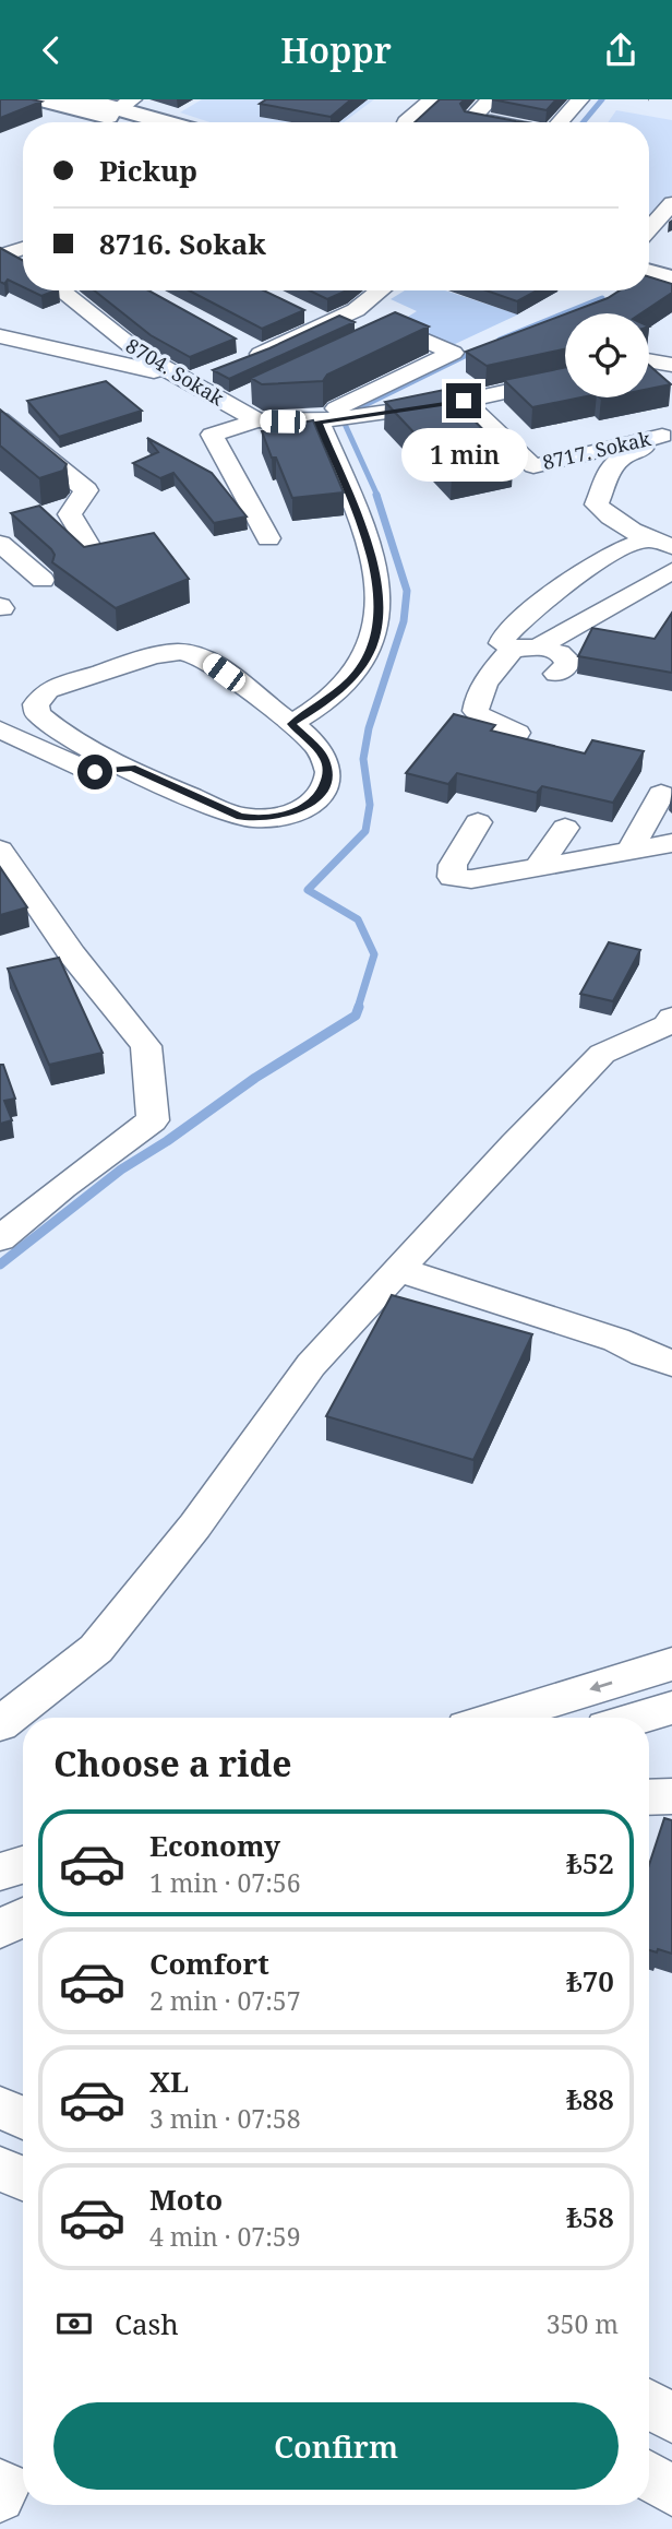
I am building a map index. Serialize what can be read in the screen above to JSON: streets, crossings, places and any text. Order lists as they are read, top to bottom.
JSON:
{
  "streets": {
    "street": ["8704. Sokak", "8717. Sokak"]
  },
  "crossings": [
    ["8704. Sokak", "8717. Sokak"]
  ],
  "page": {
    "header": "Hoppr",
    "banner": ["Pickup", "8716. Sokak"],
    "bubble": "1 min",
    "heading": "Choose a ride",
    "list": [
      {
        "name": "Economy",
        "note": "1 min · 07:56",
        "value": "₺52"
      },
      {
        "name": "Comfort",
        "note": "2 min · 07:57",
        "value": "₺70"
      },
      {
        "name": "XL",
        "note": "3 min · 07:58",
        "value": "₺88"
      },
      {
        "name": "Moto",
        "note": "4 min · 07:59",
        "value": "₺58"
      }
    ],
    "pay": ["Cash", "350 m"],
    "buttons": "Confirm"
  }
}
